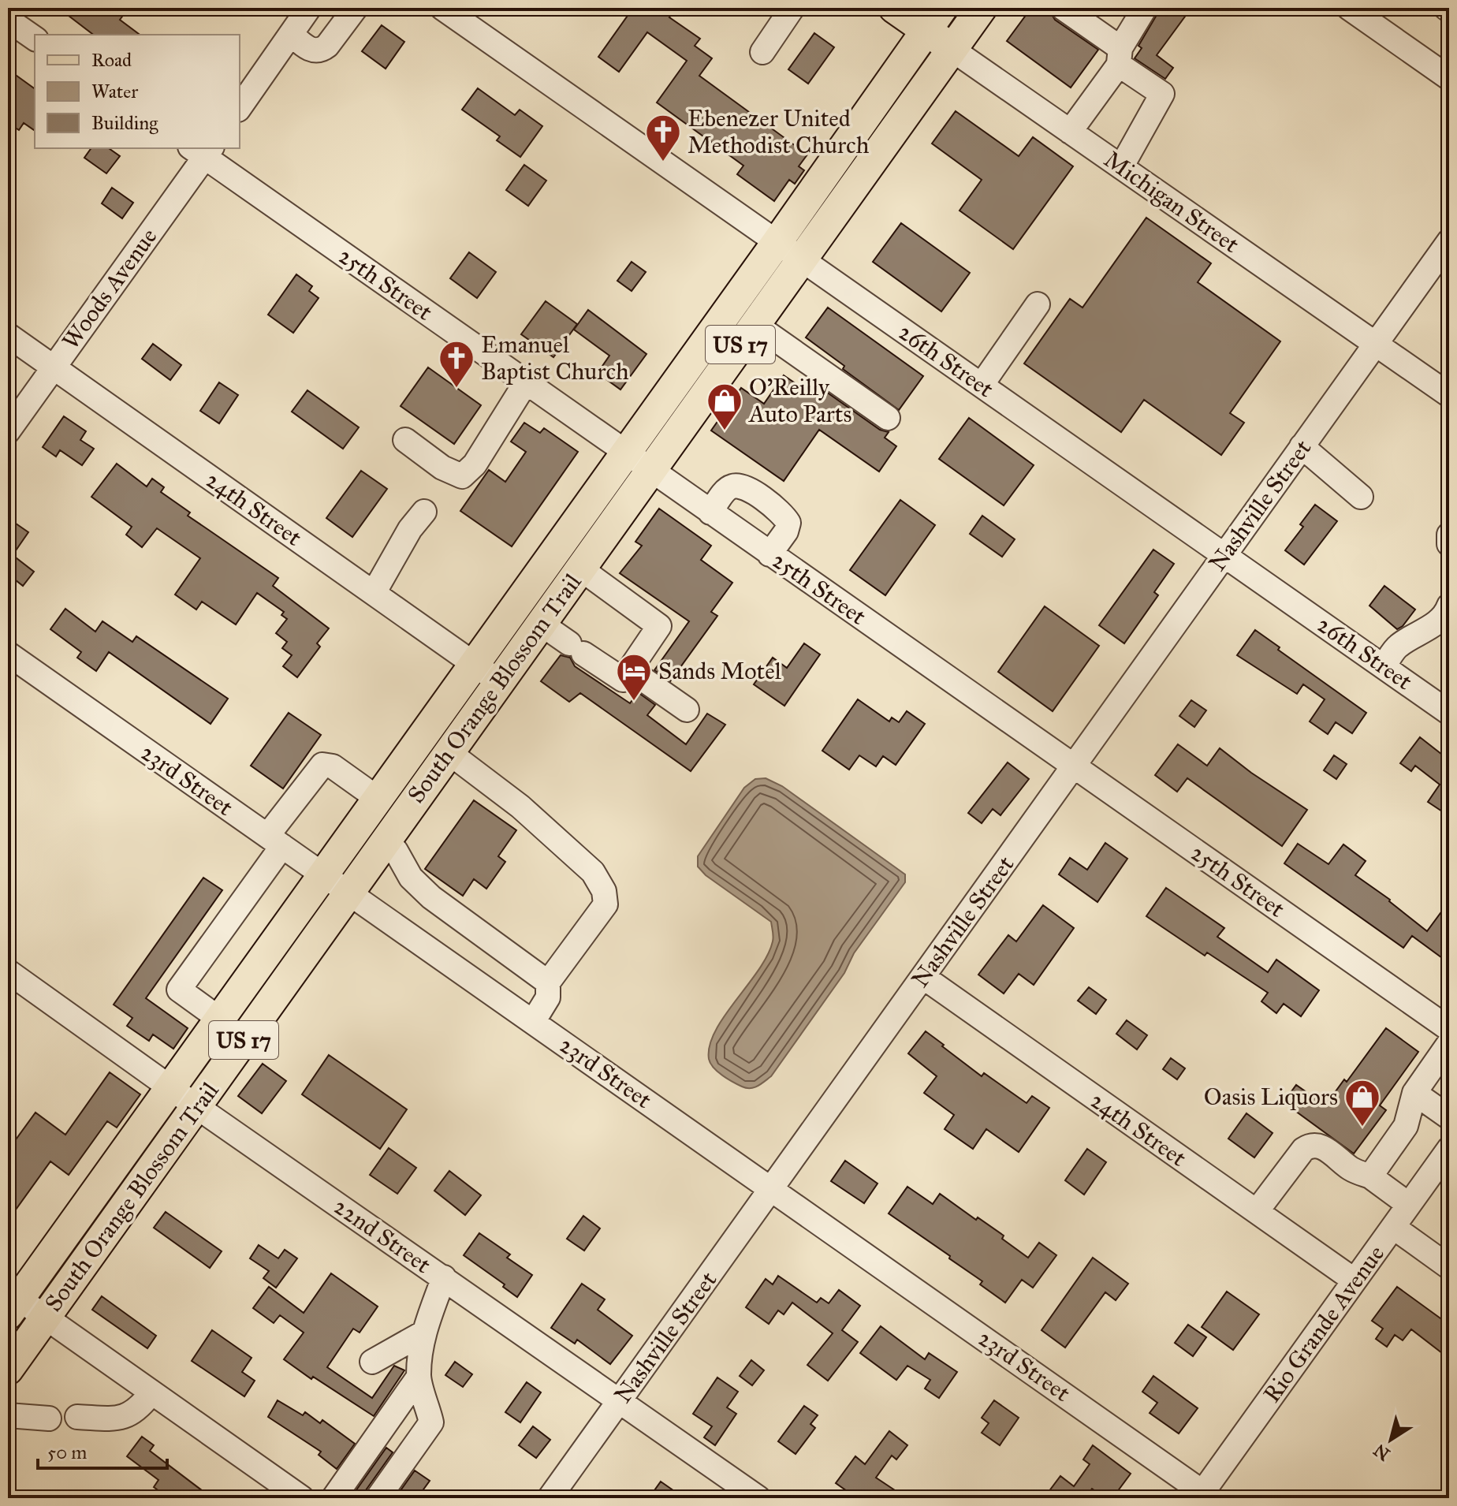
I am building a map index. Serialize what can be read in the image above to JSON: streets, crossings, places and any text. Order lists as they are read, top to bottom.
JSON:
{
  "streets": {
    "main road": ["Michigan Street", "US 17", "South Orange Blossom Trail"],
    "street": [
      "25th Street",
      "Woods Avenue",
      "26th Street",
      "Nashville Street",
      "24th Street",
      "23rd Street",
      "22nd Street",
      "Rio Grande Avenue"
    ]
  },
  "crossings": [
    ["Michigan Street", "Nashville Street"],
    ["Michigan Street", "South Orange Blossom Trail"],
    ["25th Street", "Woods Avenue"],
    ["25th Street", "Nashville Street"],
    ["25th Street", "South Orange Blossom Trail"],
    ["Woods Avenue", "24th Street"],
    ["26th Street", "Nashville Street"],
    ["26th Street", "South Orange Blossom Trail"],
    ["Nashville Street", "24th Street"],
    ["Nashville Street", "23rd Street"],
    ["Nashville Street", "22nd Street"],
    ["24th Street", "South Orange Blossom Trail"],
    ["24th Street", "Rio Grande Avenue"],
    ["South Orange Blossom Trail", "23rd Street"],
    ["South Orange Blossom Trail", "22nd Street"],
    ["23rd Street", "Rio Grande Avenue"]
  ],
  "places": {
    "church": ["Ebenezer United Methodist Church", "Emanuel Baptist Church"],
    "shop": ["O'Reilly Auto Parts", "Oasis Liquors"],
    "hotel": ["Sands Motel"]
  },
  "legend": ["Road", "Water", "Building"],
  "scale_bar": "50 m",
  "north": "bottom left"
}
